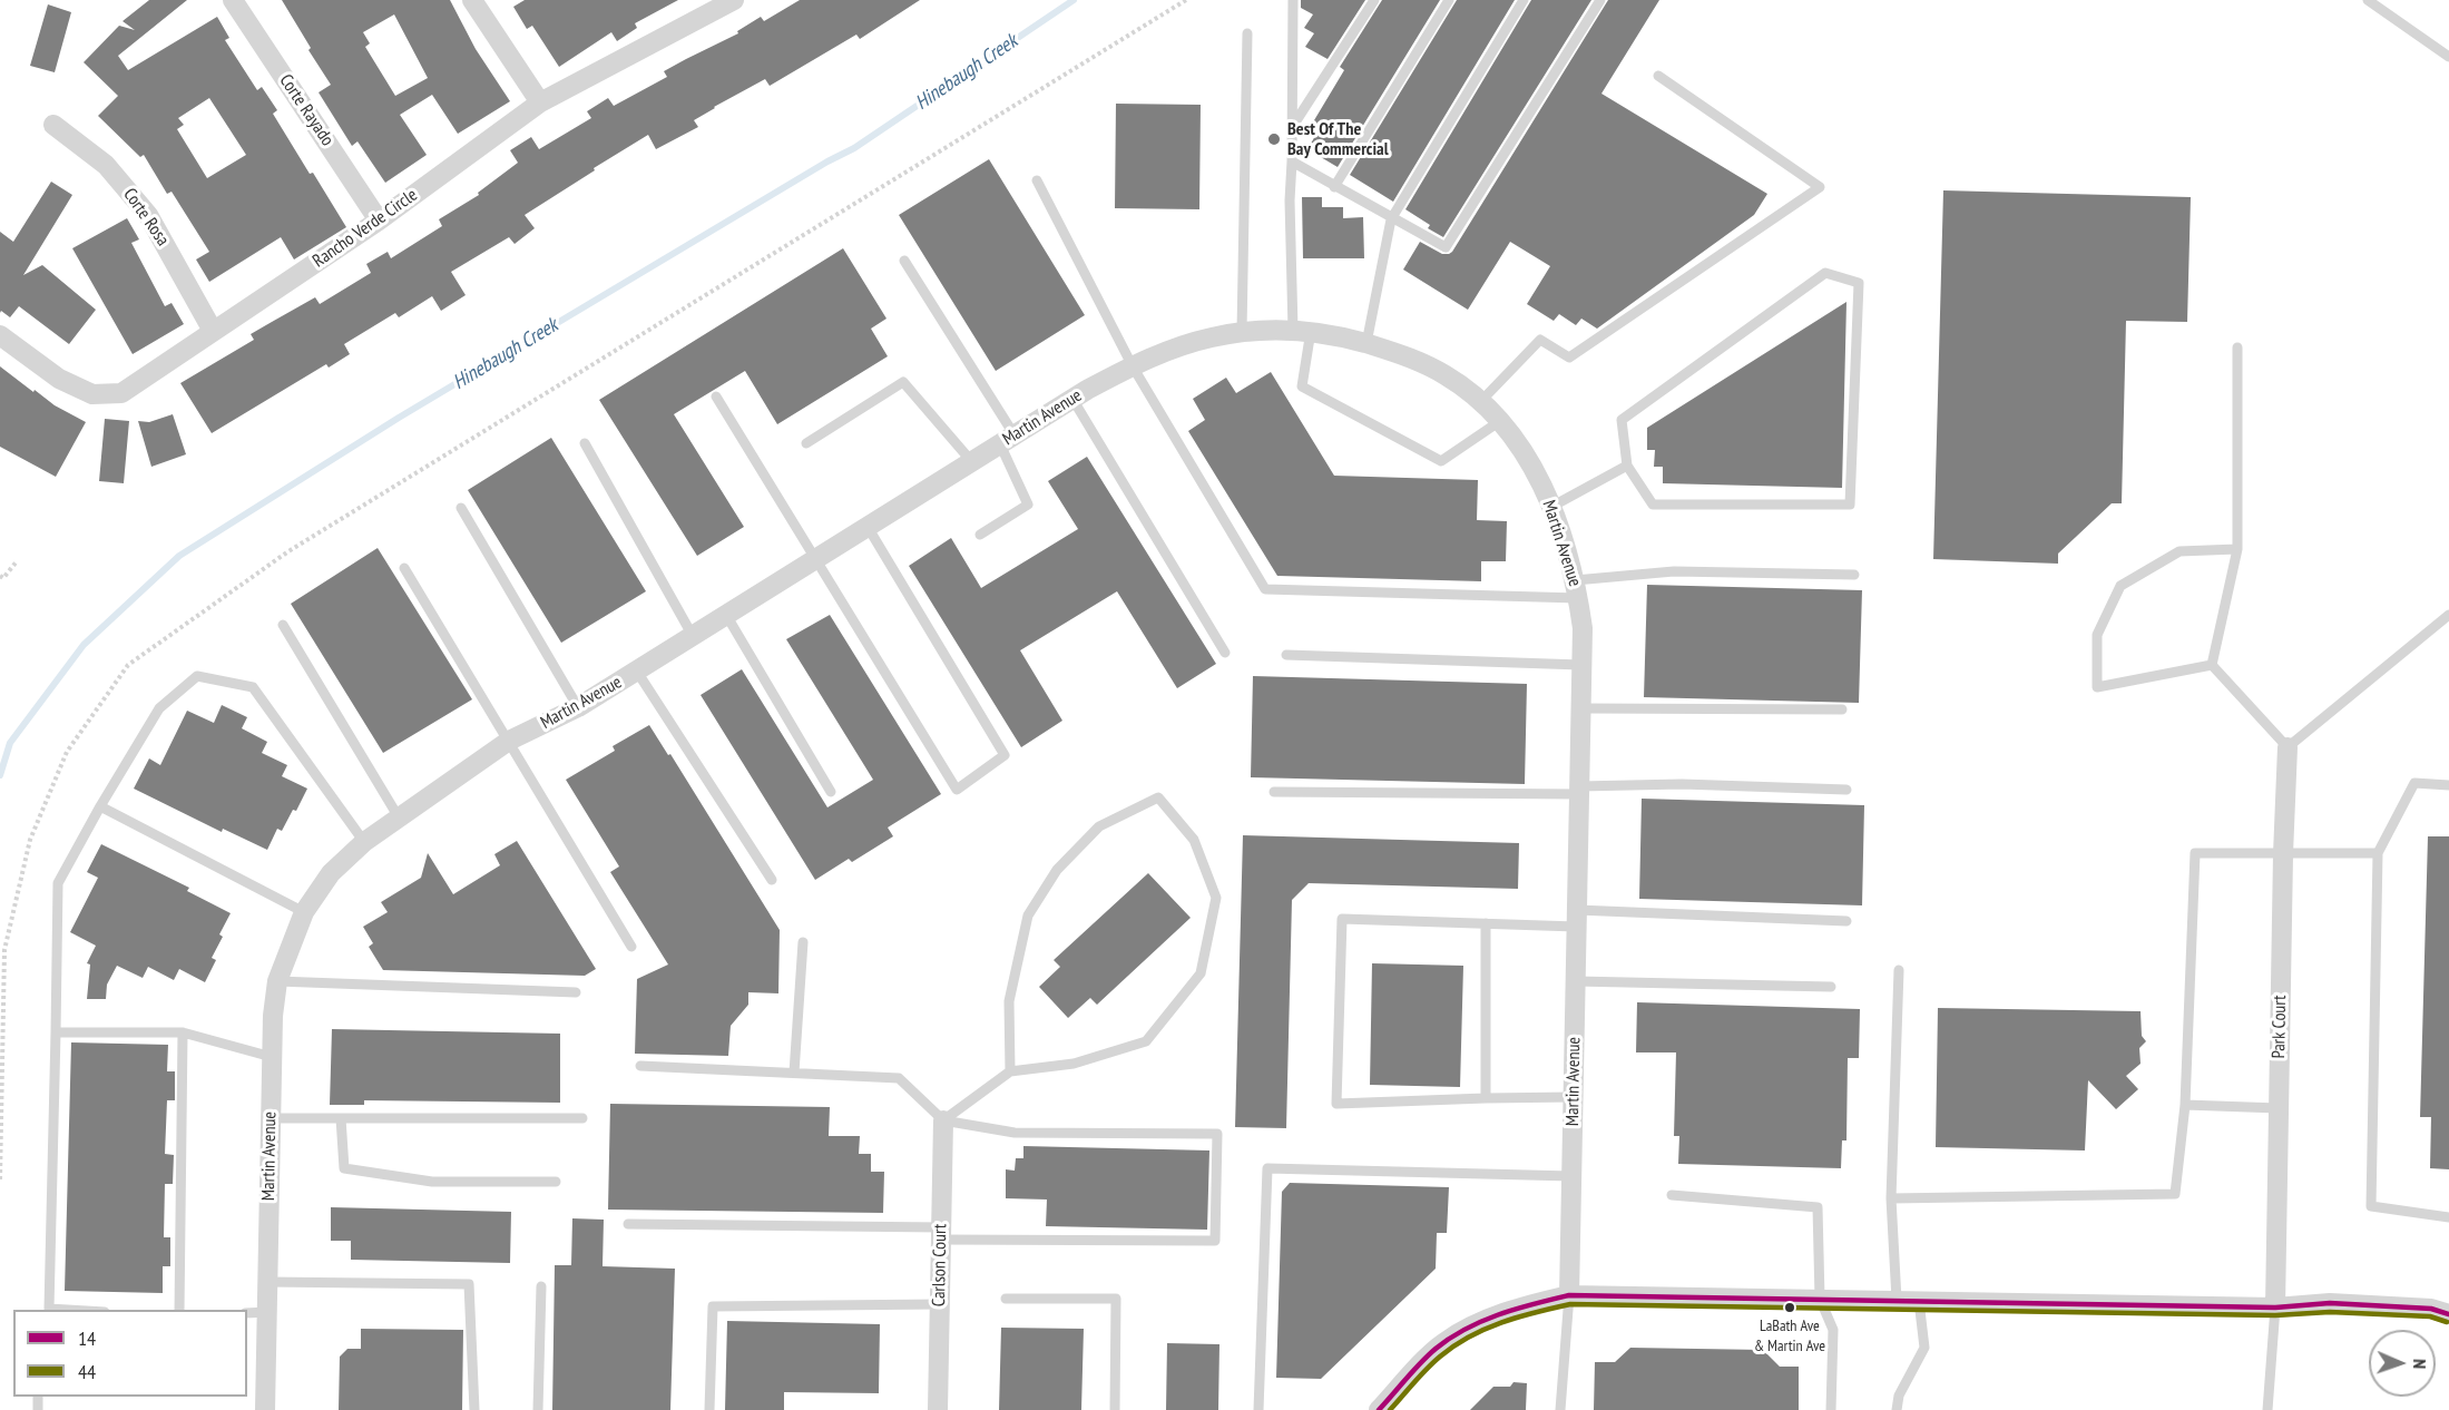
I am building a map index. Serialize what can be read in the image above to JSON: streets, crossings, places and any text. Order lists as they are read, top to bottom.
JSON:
{
  "streets": {
    "street": [
      "Corte Rayado",
      "Corte Rosa",
      "Rancho Verde Circle",
      "Martin Avenue",
      "Park Court",
      "Carlson Court"
    ]
  },
  "crossings": [
    ["Corte Rayado", "Rancho Verde Circle"],
    ["Corte Rosa", "Rancho Verde Circle"]
  ],
  "water": ["Hinebaugh Creek"],
  "places": ["Best Of The Bay Commercial", "LaBath Ave & Martin Ave"],
  "lines": ["transit line 14", "transit line 44"],
  "legend": ["14", "44"],
  "north": "right"
}
